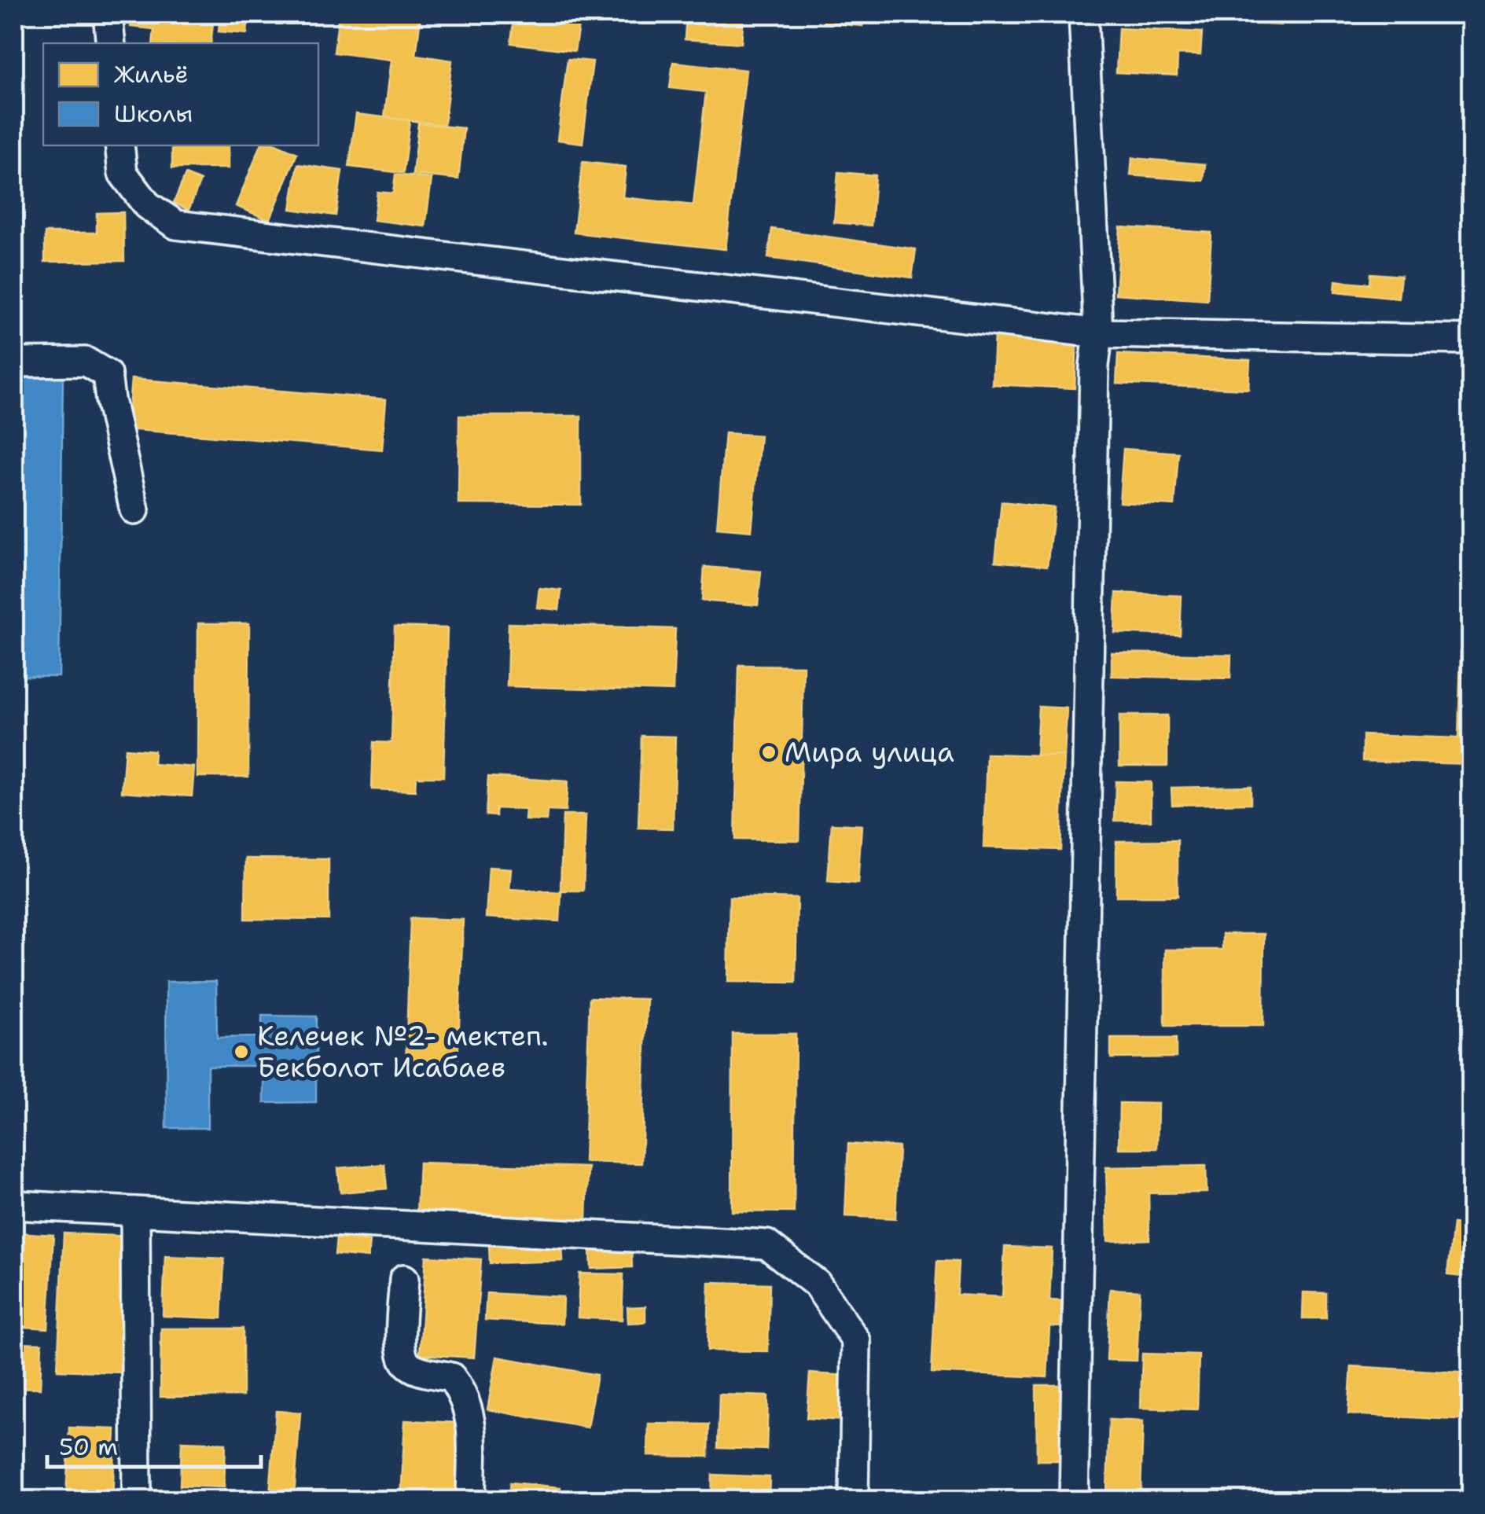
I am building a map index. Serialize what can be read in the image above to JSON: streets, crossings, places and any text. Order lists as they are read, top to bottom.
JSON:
{
  "places": ["Мира улица", "Келечек №2- мектеп. Бекболот Исабаев"],
  "legend": ["Жильё", "Школы"],
  "scale_bar": "50 m"
}
